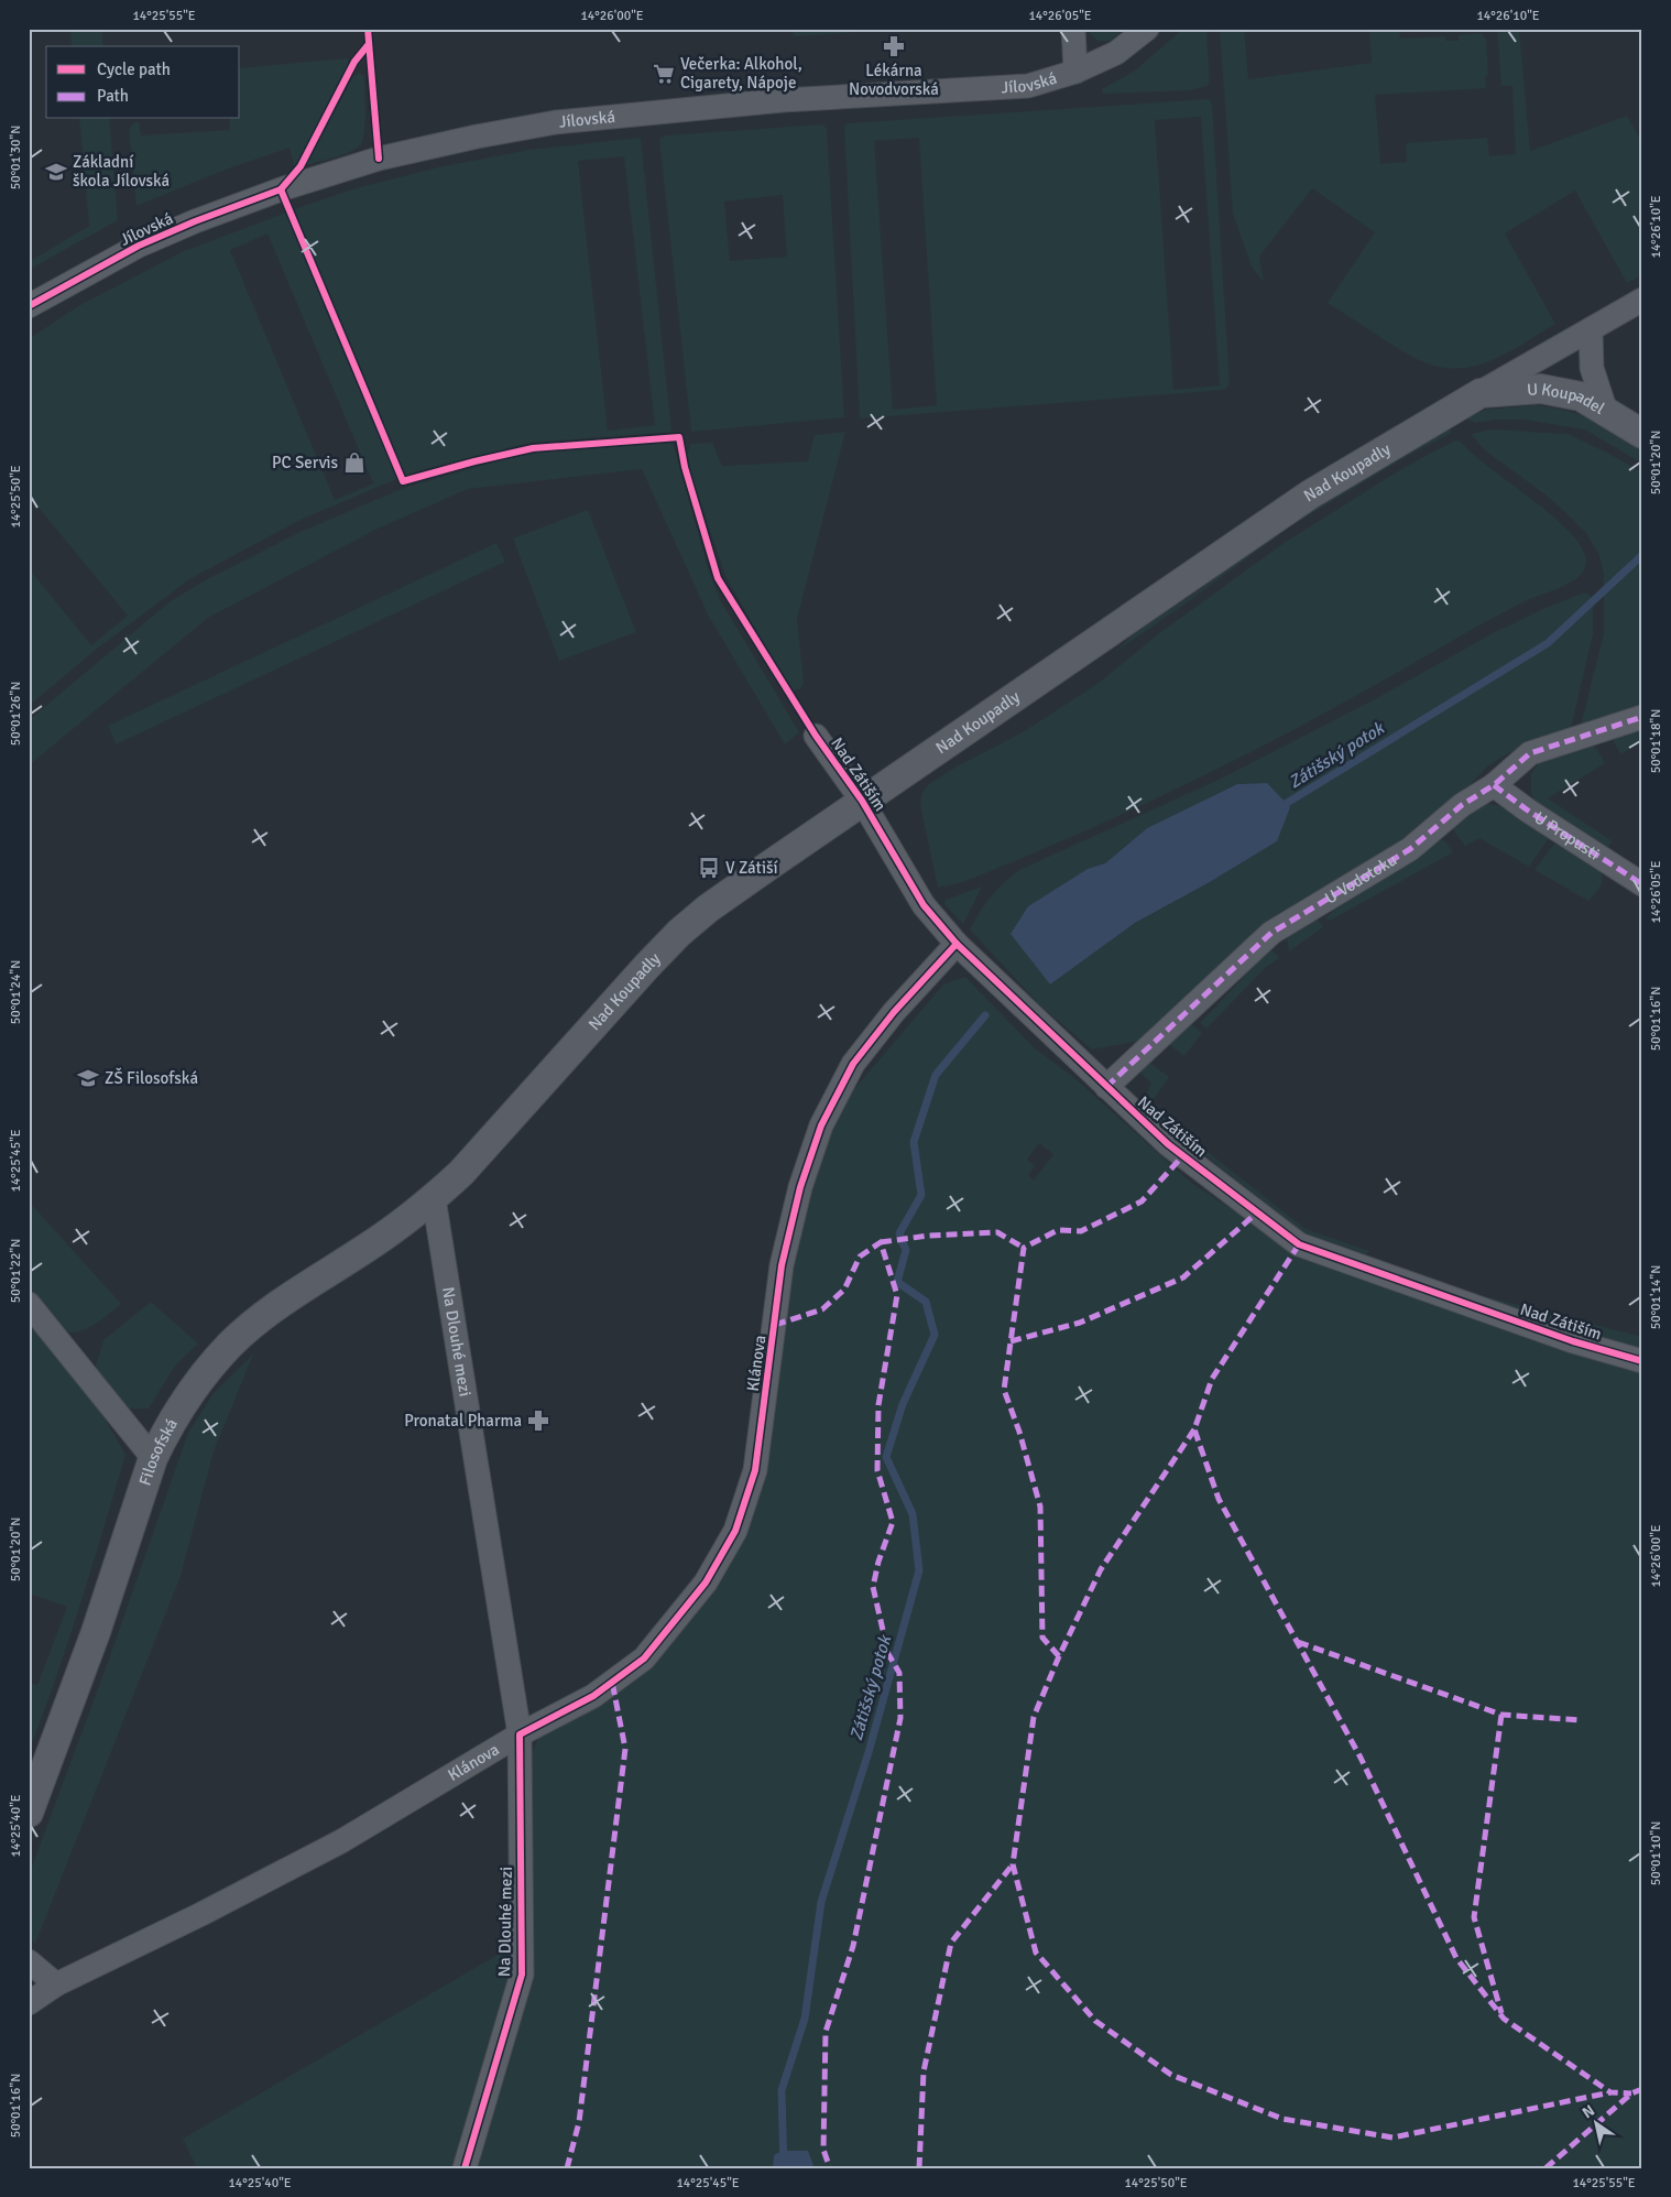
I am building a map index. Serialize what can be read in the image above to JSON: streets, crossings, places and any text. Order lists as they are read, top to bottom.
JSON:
{
  "streets": {
    "street": [
      "Jílovská",
      "U Koupadel",
      "Nad Koupadly",
      "Nad Zátiším",
      "U Propusti",
      "U Vodotoku",
      "Na Dlouhé mezi",
      "Klánova",
      "Filosofská"
    ]
  },
  "crossings": [
    ["U Koupadel", "Nad Koupadly"],
    ["Nad Koupadly", "Nad Zátiším"],
    ["Nad Koupadly", "Na Dlouhé mezi"],
    ["Nad Koupadly", "Filosofská"],
    ["Nad Zátiším", "U Vodotoku"],
    ["Nad Zátiším", "Klánova"],
    ["U Propusti", "U Vodotoku"],
    ["Na Dlouhé mezi", "Klánova"],
    ["Na Dlouhé mezi", "Filosofská"]
  ],
  "water": ["Zátišský potok"],
  "places": {
    "pharmacy": ["Lékárna Novodvorská", "Pronatal Pharma"],
    "supermarket": ["Večerka: Alkohol, Cigarety, Nápoje"],
    "school or university": ["Základní škola Jílovská", "ZŠ Filosofská"],
    "shop": ["PC Servis"],
    "bus stop": ["V Zátiší"]
  },
  "legend": ["Cycle path", "Path"],
  "north": "top left",
  "coordinates": [
    "14°25'55\"E",
    "14°26'00\"E",
    "14°26'05\"E",
    "14°26'10\"E",
    "50°01'30\"N",
    "50°01'20\"N",
    "14°25'50\"E",
    "50°01'26\"N",
    "50°01'18\"N",
    "50°01'24\"N",
    "50°01'16\"N",
    "14°25'45\"E",
    "50°01'22\"N",
    "50°01'14\"N",
    "14°25'40\"E",
    "50°01'10\"N"
  ]
}
